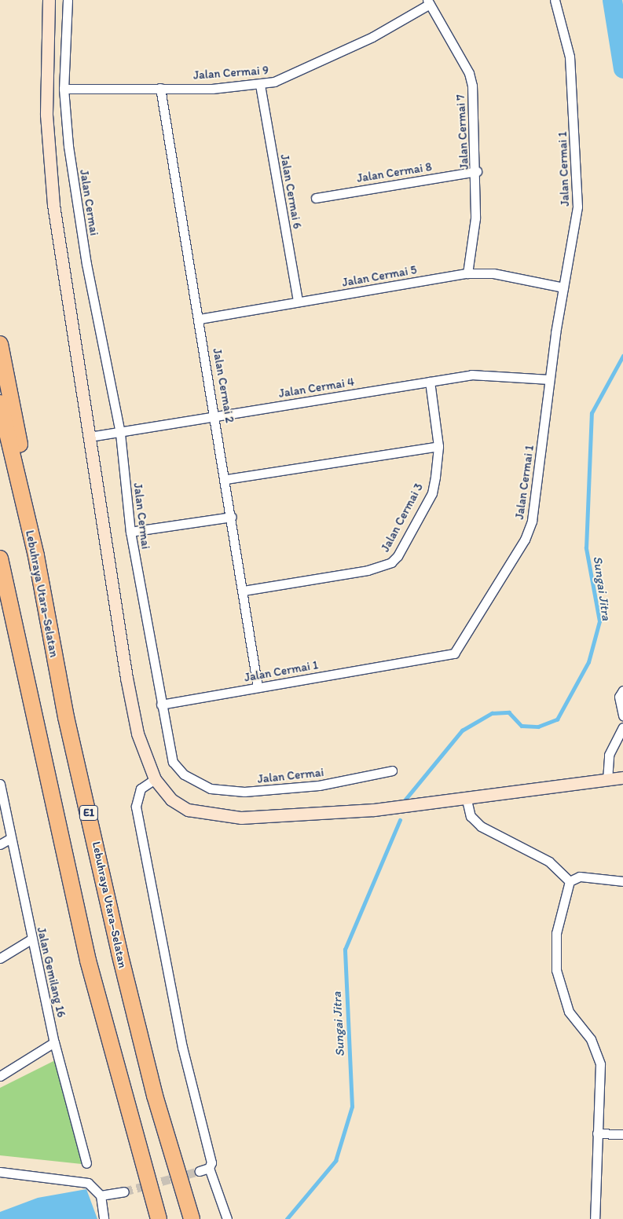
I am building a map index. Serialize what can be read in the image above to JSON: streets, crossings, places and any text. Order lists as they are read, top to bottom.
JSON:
{
  "streets": {
    "highway": ["Lebuhraya Utara–Selatan", "E1"],
    "street": [
      "Jalan Cermai 9",
      "Jalan Cermai 7",
      "Jalan Cermai 1",
      "Jalan Cermai 8",
      "Jalan Cermai 6",
      "Jalan Cermai",
      "Jalan Cermai 5",
      "Jalan Cermai 2",
      "Jalan Cermai 4",
      "Jalan Cermai 3",
      "Jalan Gemilang 16"
    ]
  },
  "crossings": [
    ["Jalan Cermai 9", "Jalan Cermai 7"],
    ["Jalan Cermai 9", "Jalan Cermai 6"],
    ["Jalan Cermai 9", "Jalan Cermai"],
    ["Jalan Cermai 9", "Jalan Cermai 2"],
    ["Jalan Cermai 7", "Jalan Cermai 8"],
    ["Jalan Cermai 7", "Jalan Cermai 5"],
    ["Jalan Cermai 1", "Jalan Cermai"],
    ["Jalan Cermai 1", "Jalan Cermai 5"],
    ["Jalan Cermai 1", "Jalan Cermai 2"],
    ["Jalan Cermai 1", "Jalan Cermai 4"],
    ["Jalan Cermai 6", "Jalan Cermai 5"],
    ["Jalan Cermai", "Jalan Cermai 4"],
    ["Jalan Cermai 5", "Jalan Cermai 2"],
    ["Jalan Cermai 2", "Jalan Cermai 4"],
    ["Jalan Cermai 2", "Jalan Cermai 3"],
    ["Jalan Cermai 4", "Jalan Cermai 3"]
  ],
  "water": ["Sungai Jitra"]
}
